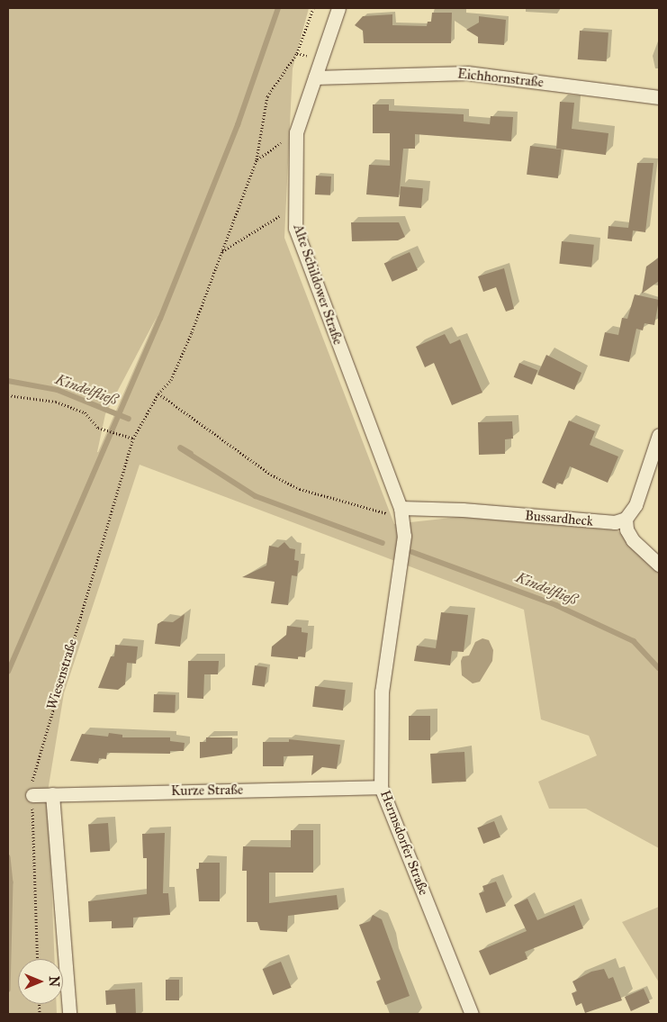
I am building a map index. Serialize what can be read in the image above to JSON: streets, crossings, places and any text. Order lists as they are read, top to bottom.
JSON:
{
  "streets": {
    "street": [
      "Eichhornstraße",
      "Alte Schildower Straße",
      "Bussardheck",
      "Kurze Straße",
      "Hermsdorfer Straße"
    ],
    "path": ["Wiesenstraße"]
  },
  "crossings": [
    ["Eichhornstraße", "Alte Schildower Straße"],
    ["Alte Schildower Straße", "Bussardheck"],
    ["Alte Schildower Straße", "Hermsdorfer Straße"],
    ["Wiesenstraße", "Kurze Straße"],
    ["Kurze Straße", "Hermsdorfer Straße"]
  ],
  "water": ["Kindelfließ"],
  "north": "right"
}
